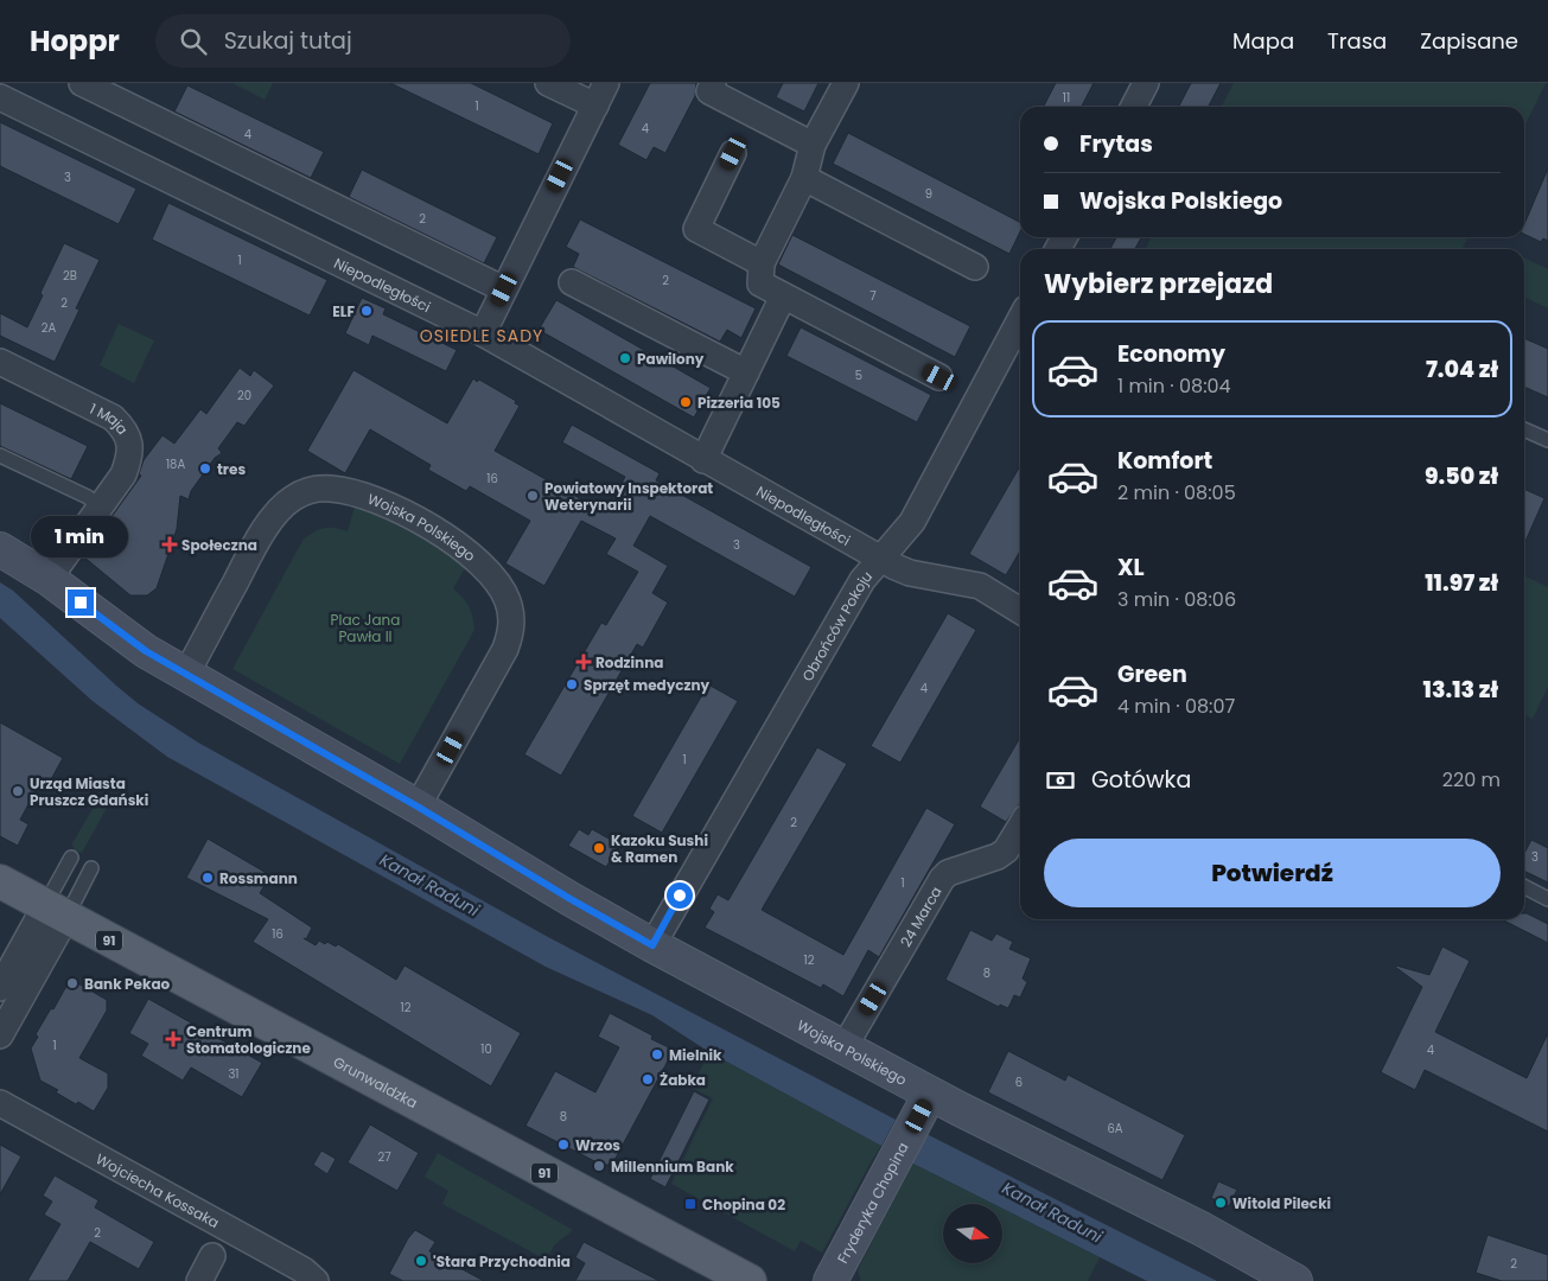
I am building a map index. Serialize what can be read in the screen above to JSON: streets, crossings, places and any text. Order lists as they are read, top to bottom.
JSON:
{
  "streets": {
    "main road": ["91", "Grunwaldzka"],
    "street": [
      "Niepodległości",
      "1 Maja",
      "Wojska Polskiego",
      "Obrońców Pokoju",
      "24 Marca",
      "Wojciecha Kossaka",
      "Fryderyka Chopina"
    ]
  },
  "crossings": [
    ["Niepodległości", "Obrońców Pokoju"],
    ["1 Maja", "Wojska Polskiego"],
    ["Wojska Polskiego", "Obrońców Pokoju"],
    ["Wojska Polskiego", "24 Marca"],
    ["Wojska Polskiego", "Fryderyka Chopina"]
  ],
  "districts": ["OSIEDLE SADY"],
  "water": ["Kanał Raduni"],
  "parks": ["Plac Jana Pawła II"],
  "places": {
    "other": [
      "ELF",
      "Pawilony",
      "Pizzeria 105",
      "tres",
      "Powiatowy Inspektorat Weterynarii",
      "Sprzęt medyczny",
      "Urząd Miasta Pruszcz Gdański",
      "Kazoku Sushi & Ramen",
      "Rossmann",
      "Bank Pekao",
      "Mielnik",
      "Żabka",
      "Wrzos",
      "Millennium Bank",
      "Witold Pilecki",
      "'Stara Przychodnia"
    ],
    "health": ["Społeczna", "Rodzinna", "Centrum Stomatologiczne"],
    "transit": ["Chopina 02"]
  },
  "house_numbers": [
    "11",
    "1",
    "4",
    "4",
    "3",
    "9",
    "2",
    "1",
    "2B",
    "2",
    "7",
    "2",
    "2A",
    "5",
    "20",
    "18A",
    "16",
    "3",
    "4",
    "1",
    "2",
    "3",
    "1",
    "16",
    "12",
    "8",
    "12",
    "1",
    "10",
    "4",
    "31",
    "6",
    "8",
    "6A",
    "27",
    "2",
    "2"
  ],
  "north": "right",
  "page": {
    "header": "Hoppr",
    "search": "Szukaj tutaj",
    "nav": ["Mapa", "Trasa", "Zapisane"],
    "banner": ["Frytas", "Wojska Polskiego"],
    "heading": "Wybierz przejazd",
    "list": [
      {
        "name": "Economy",
        "note": "1 min · 08:04",
        "value": "7.04 zł"
      },
      {
        "name": "Komfort",
        "note": "2 min · 08:05",
        "value": "9.50 zł"
      },
      {
        "name": "XL",
        "note": "3 min · 08:06",
        "value": "11.97 zł"
      },
      {
        "name": "Green",
        "note": "4 min · 08:07",
        "value": "13.13 zł"
      }
    ],
    "bubble": "1 min",
    "pay": ["Gotówka", "220 m"],
    "buttons": "Potwierdź"
  }
}
